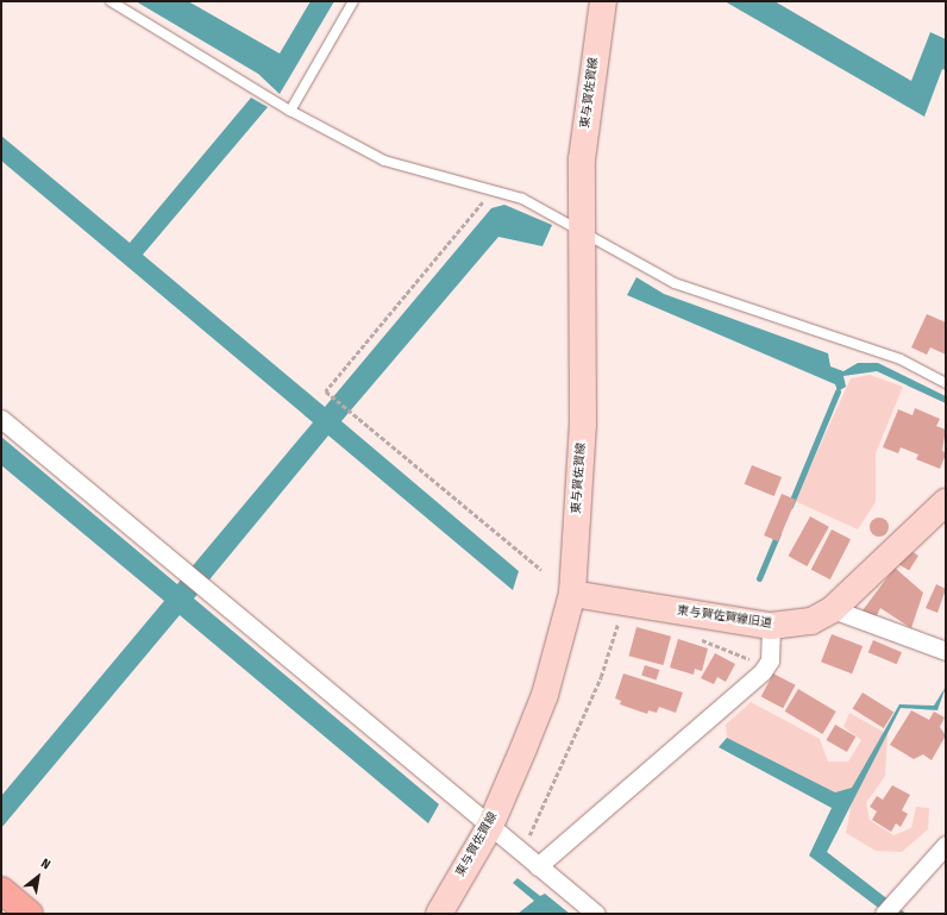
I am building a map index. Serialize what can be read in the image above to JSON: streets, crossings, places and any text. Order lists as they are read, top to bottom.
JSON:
{
  "streets": {
    "main road": ["東与賀佐賀線", "東与賀佐賀線旧道"]
  },
  "crossings": [
    ["東与賀佐賀線", "東与賀佐賀線旧道"]
  ],
  "north": "top right"
}
